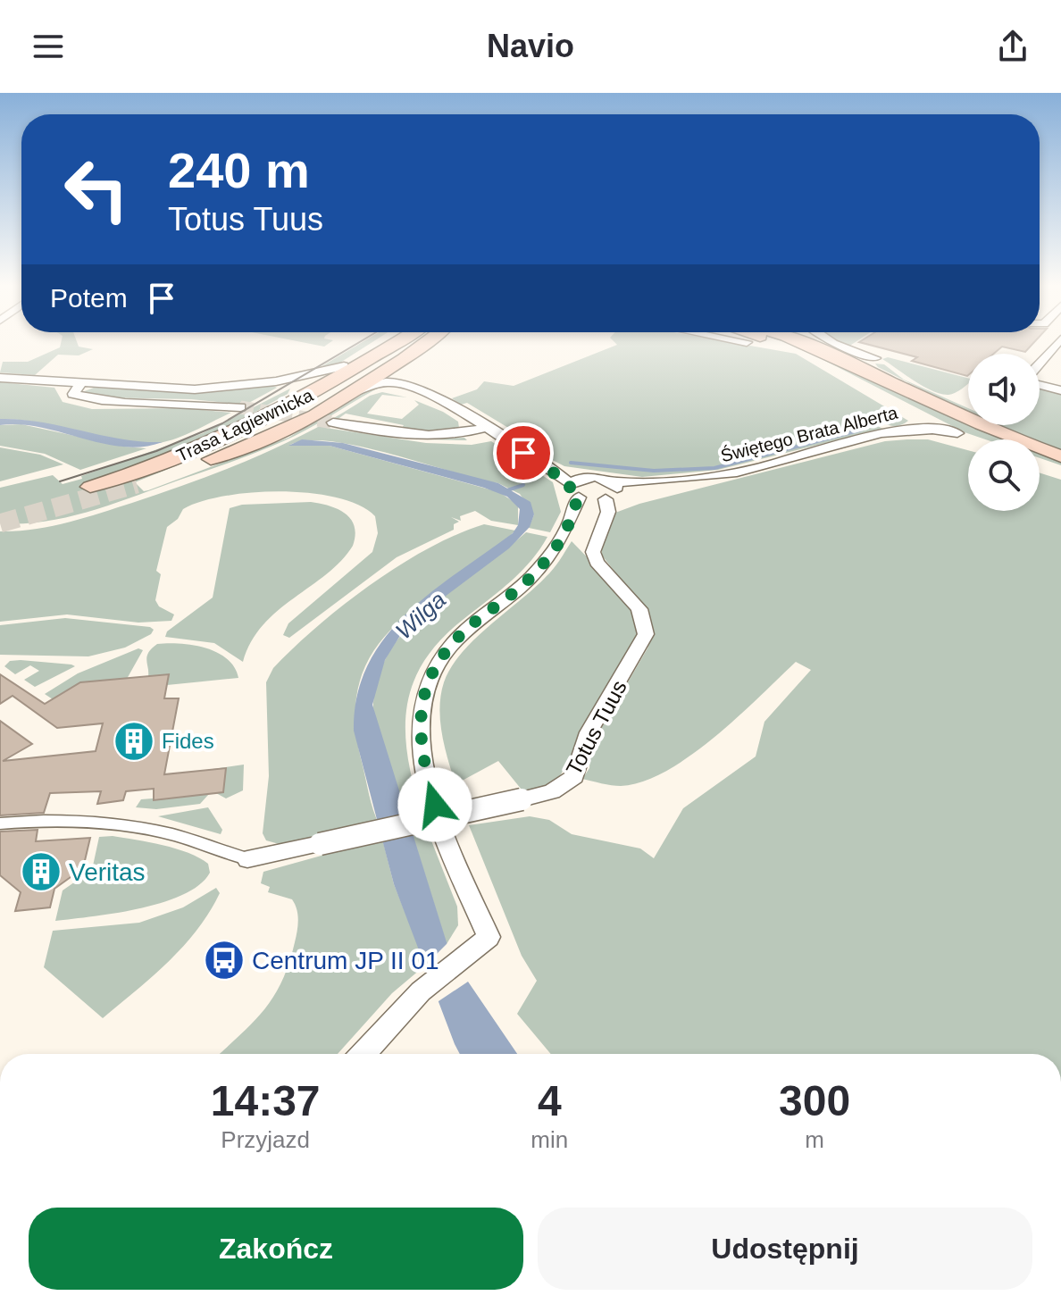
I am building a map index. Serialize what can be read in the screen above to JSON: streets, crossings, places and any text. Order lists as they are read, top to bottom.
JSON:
{
  "streets": {
    "main road": ["Trasa Łagiewnicka"],
    "street": ["Świętego Brata Alberta", "Totus Tuus"]
  },
  "crossings": [
    ["Świętego Brata Alberta", "Totus Tuus"]
  ],
  "water": ["Wilga"],
  "places": {
    "building": ["Fides", "Veritas"],
    "bus stop": ["Centrum JP II 01"]
  },
  "page": {
    "header": "Navio",
    "turn": ["240 m", "Totus Tuus"],
    "then": "Potem",
    "eta": [
      "14:37",
      "Przyjazd",
      "4",
      "min",
      "300",
      "m"
    ],
    "buttons": ["Zakończ", "Udostępnij"]
  }
}
